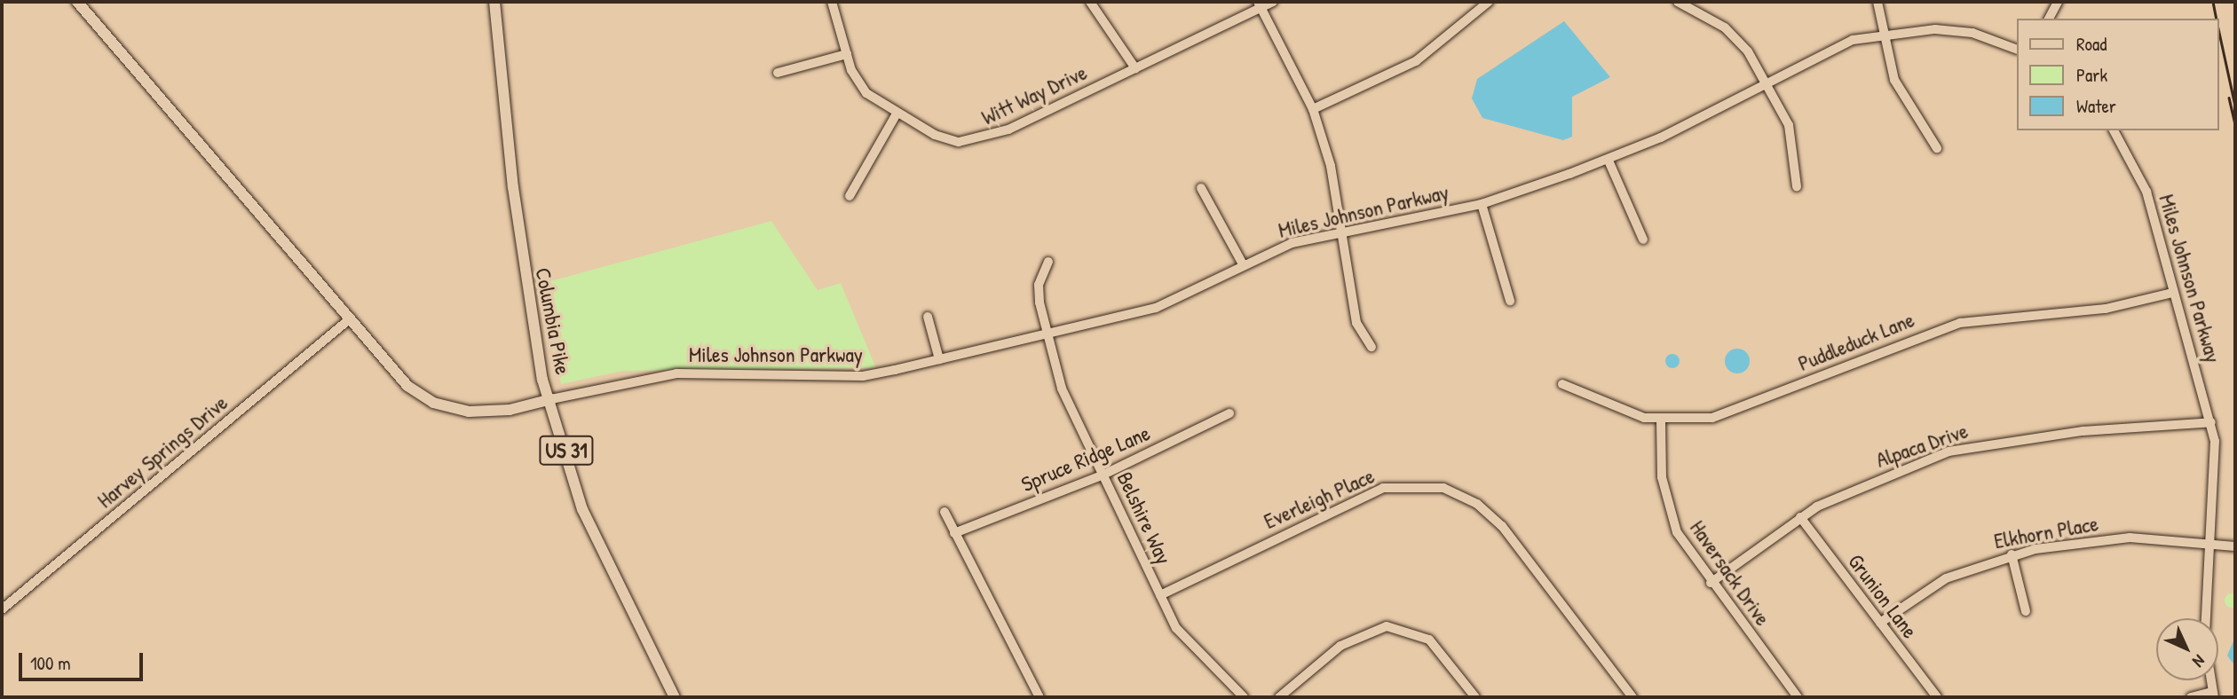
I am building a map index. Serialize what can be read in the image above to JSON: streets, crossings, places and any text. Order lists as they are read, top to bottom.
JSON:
{
  "streets": {
    "main road": ["Columbia Pike", "US 31"],
    "street": [
      "Witt Way Drive",
      "Miles Johnson Parkway",
      "Puddleduck Lane",
      "Alpaca Drive",
      "Harvey Springs Drive",
      "Spruce Ridge Lane",
      "Everleigh Place",
      "Belshire Way",
      "Elkhorn Place",
      "Haversack Drive",
      "Grunion Lane"
    ]
  },
  "crossings": [
    ["Miles Johnson Parkway", "Columbia Pike"],
    ["Miles Johnson Parkway", "Puddleduck Lane"],
    ["Miles Johnson Parkway", "Alpaca Drive"],
    ["Miles Johnson Parkway", "Belshire Way"],
    ["Miles Johnson Parkway", "Elkhorn Place"],
    ["Puddleduck Lane", "Haversack Drive"],
    ["Alpaca Drive", "Haversack Drive"],
    ["Alpaca Drive", "Grunion Lane"],
    ["Spruce Ridge Lane", "Belshire Way"],
    ["Everleigh Place", "Belshire Way"],
    ["Elkhorn Place", "Grunion Lane"]
  ],
  "legend": ["Road", "Park", "Water"],
  "scale_bar": "100 m",
  "north": "bottom right"
}
